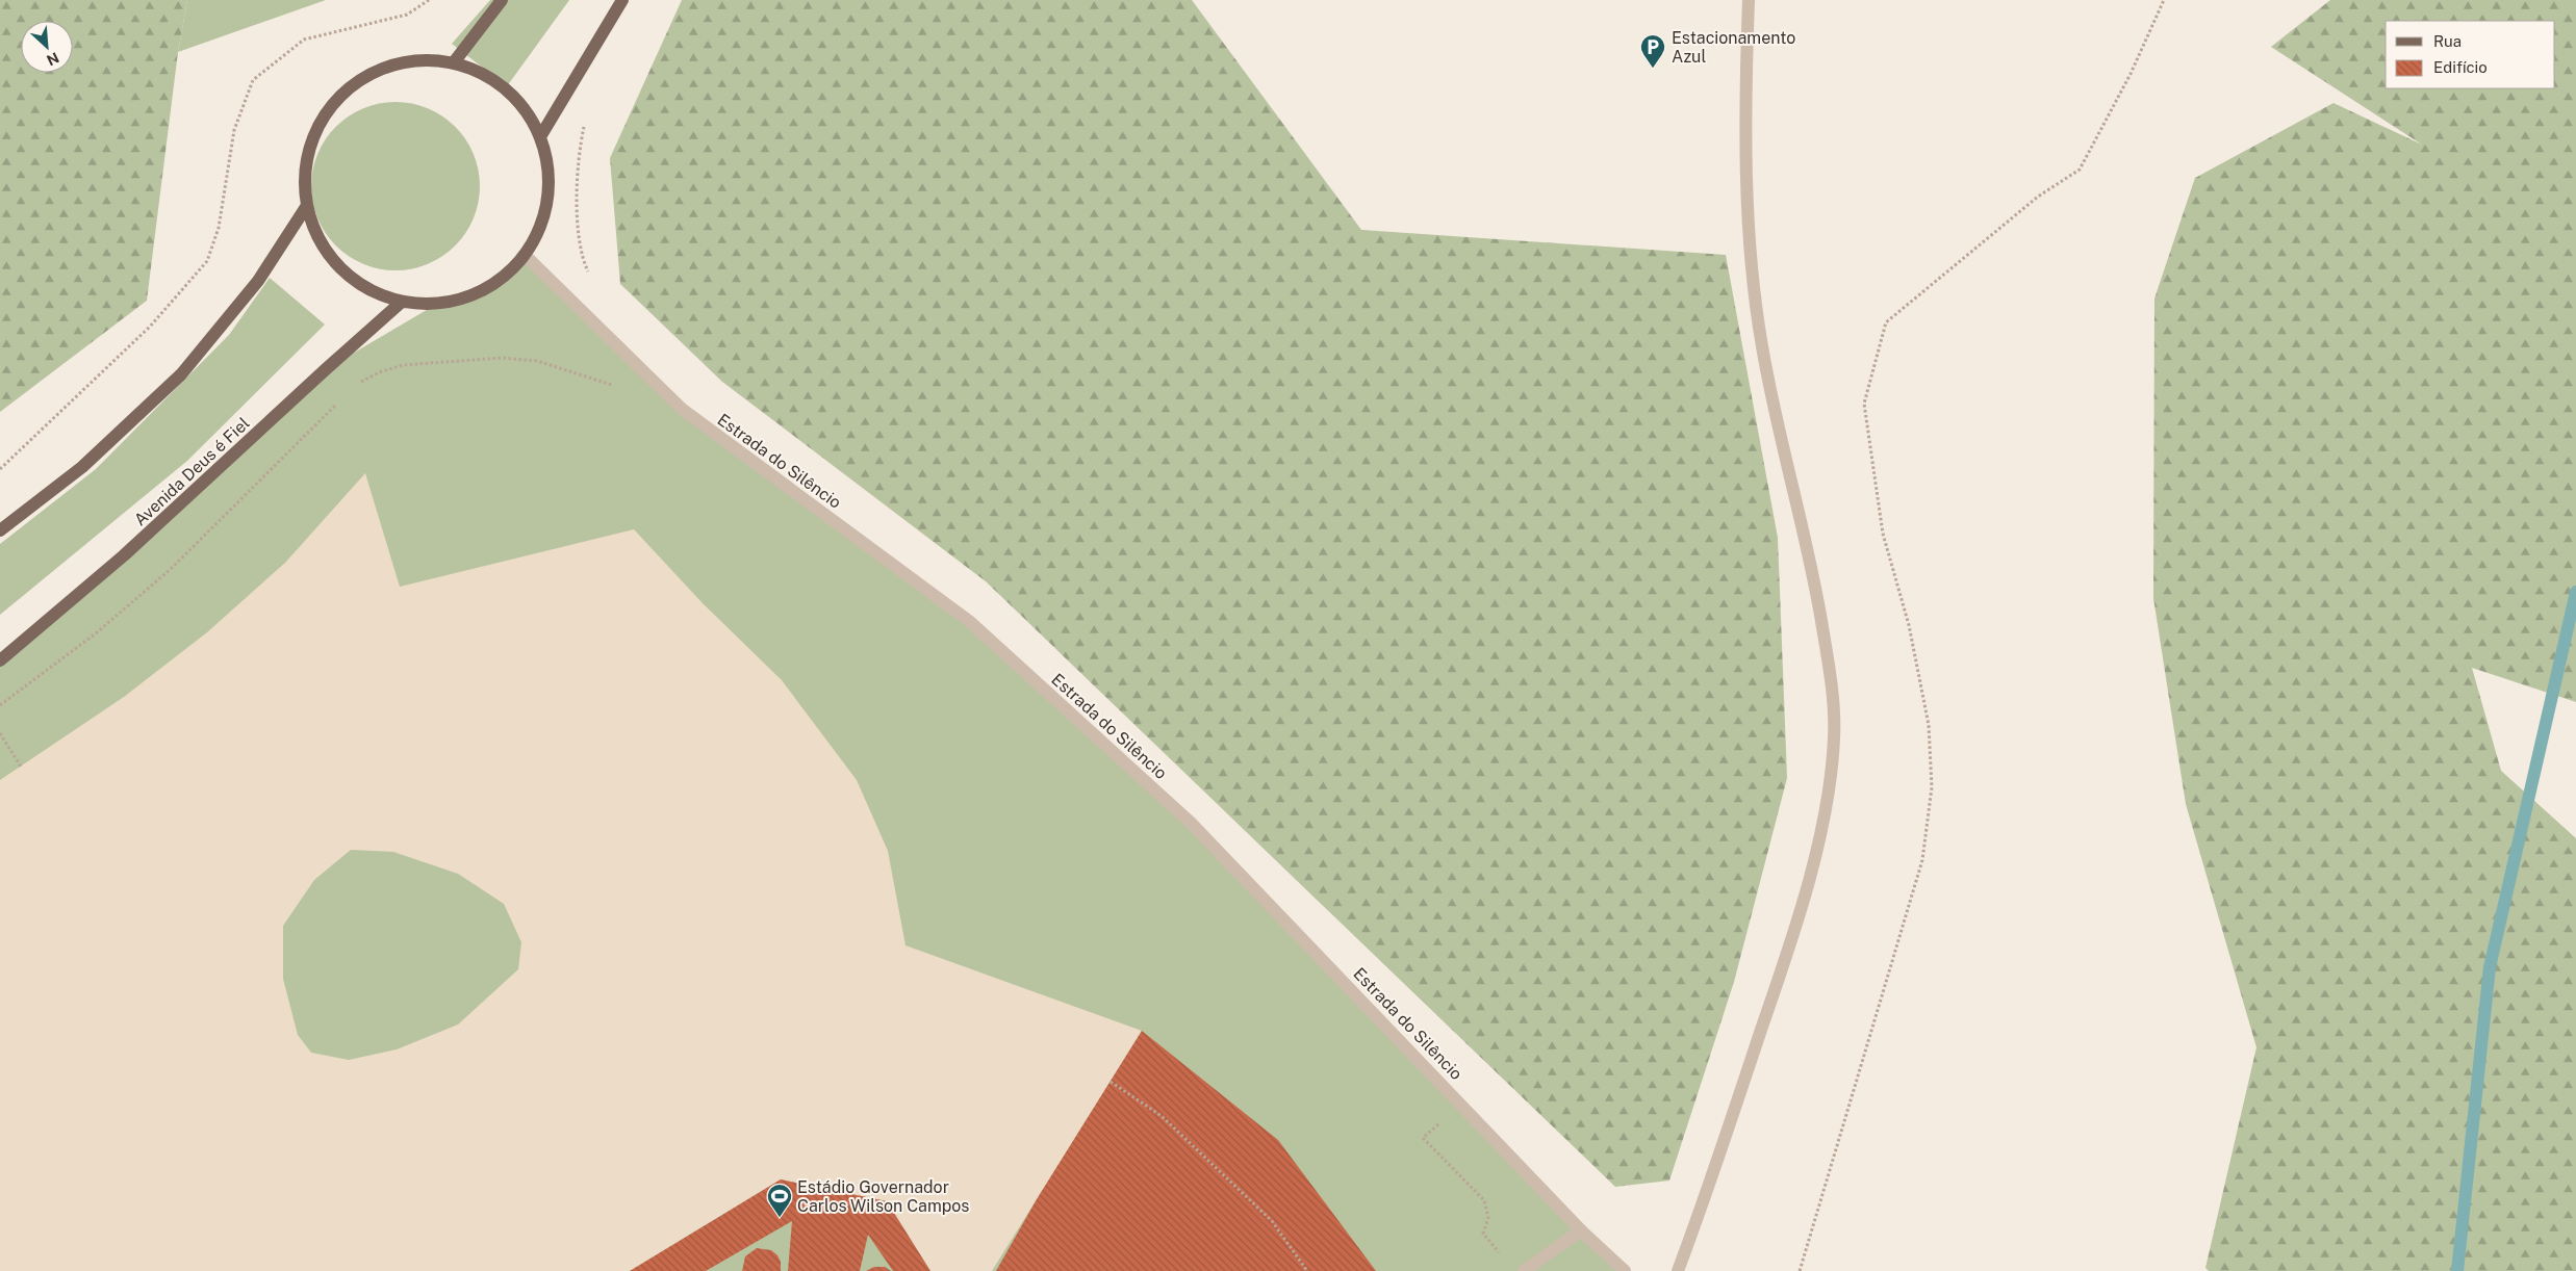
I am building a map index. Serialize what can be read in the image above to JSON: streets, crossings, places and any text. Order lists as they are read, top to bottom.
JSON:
{
  "streets": {
    "main road": ["Avenida Deus é Fiel"],
    "street": ["Estrada do Silêncio"]
  },
  "places": {
    "parking": ["Estacionamento Azul"],
    "sports": ["Estádio Governador Carlos Wilson Campos"]
  },
  "legend": ["Rua", "Edifício"],
  "north": "bottom right"
}
